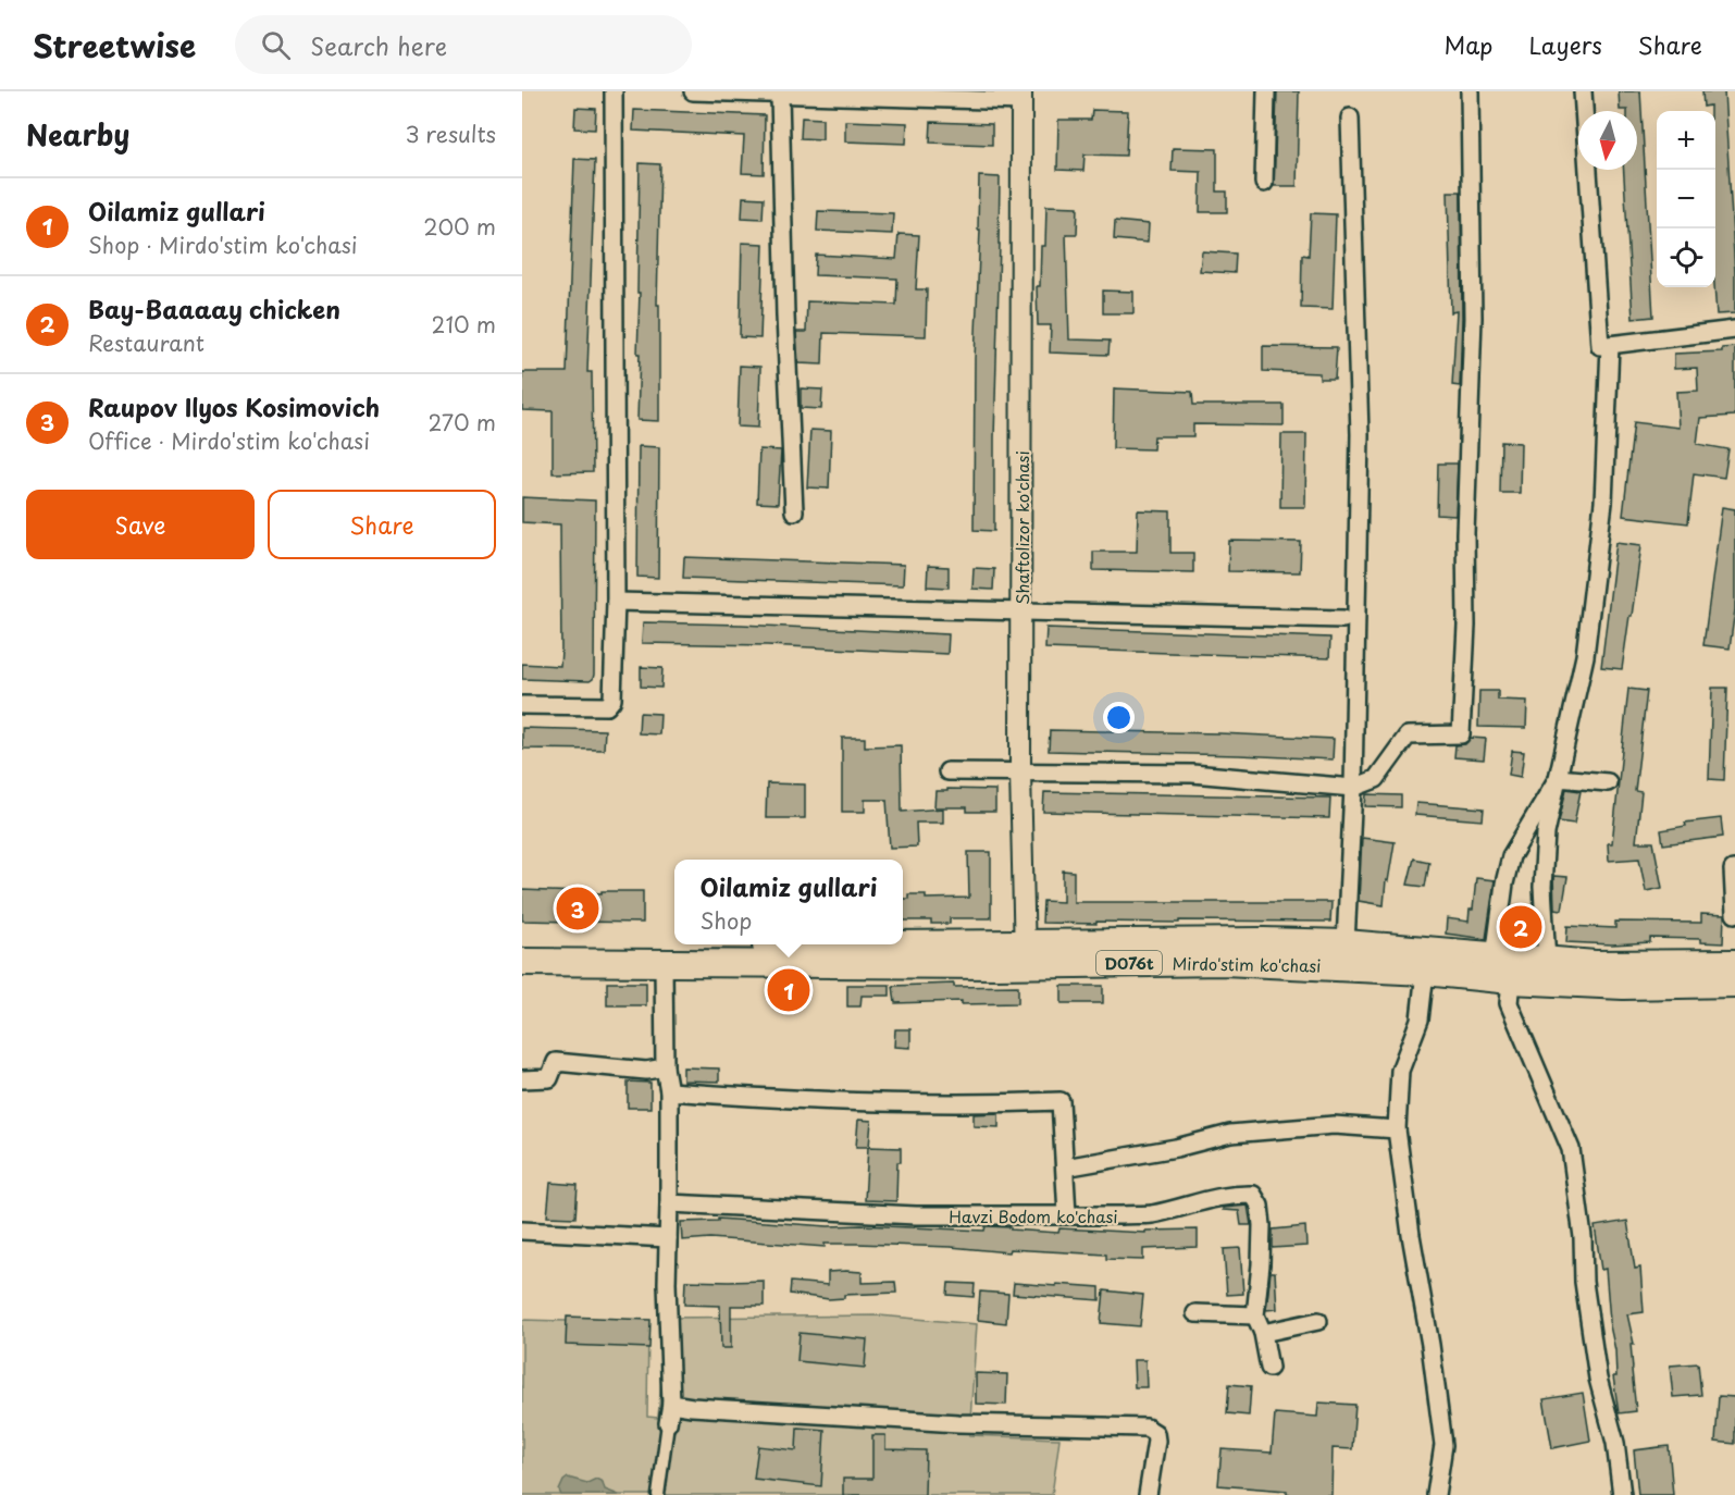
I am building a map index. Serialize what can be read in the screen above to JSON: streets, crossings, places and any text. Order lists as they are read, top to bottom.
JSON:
{
  "streets": {
    "main road": ["D076t", "Mirdo'stim ko'chasi"],
    "street": ["Shaftolizor ko'chasi", "Havzi Bodom ko'chasi"]
  },
  "crossings": [
    ["Shaftolizor ko'chasi", "Mirdo'stim ko'chasi"]
  ],
  "north": "bottom",
  "page": {
    "header": "Streetwise",
    "search": "Search here",
    "nav": ["Map", "Layers", "Share"],
    "heading": ["Nearby", "3 results"],
    "map_buttons": ["+", "−"],
    "list": [
      {
        "mark": "1",
        "name": "Oilamiz gullari",
        "note": "Shop · Mirdo'stim ko'chasi",
        "value": "200 m"
      },
      {
        "mark": "2",
        "name": "Bay-Baaaay chicken",
        "note": "Restaurant",
        "value": "210 m"
      },
      {
        "mark": "3",
        "name": "Raupov Ilyos Kosimovich",
        "note": "Office · Mirdo'stim ko'chasi",
        "value": "270 m"
      }
    ],
    "buttons": ["Save", "Share"],
    "popup": ["Oilamiz gullari", "Shop"],
    "pins": ["3", "2", "1"]
  }
}
